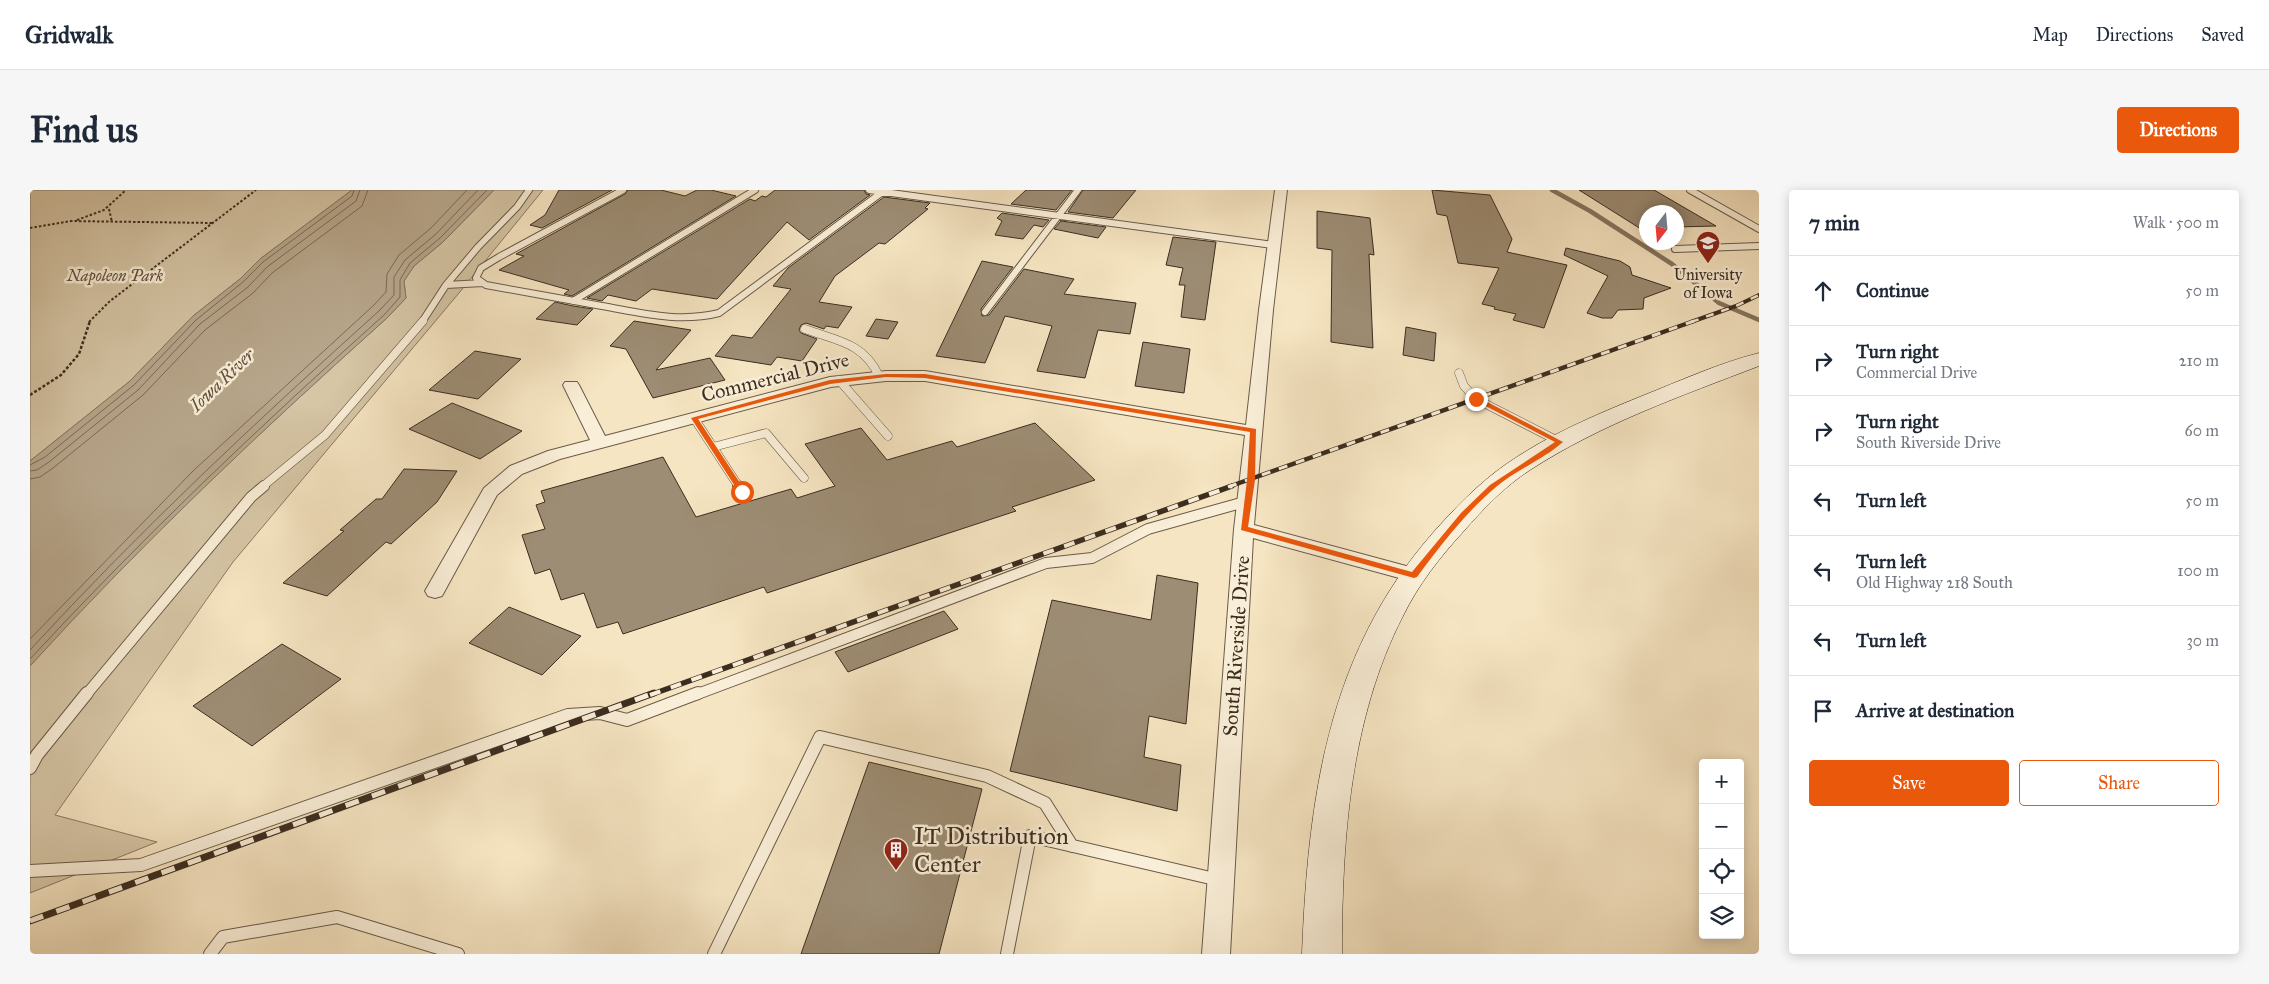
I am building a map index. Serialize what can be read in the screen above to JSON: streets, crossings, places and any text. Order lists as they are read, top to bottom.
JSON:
{
  "streets": {
    "street": ["Commercial Drive", "South Riverside Drive"]
  },
  "crossings": [
    ["Commercial Drive", "South Riverside Drive"]
  ],
  "water": ["Iowa River"],
  "parks": ["Napoleon Park"],
  "places": {
    "school or university": ["University of Iowa"],
    "building": ["IT Distribution Center"]
  },
  "north": "bottom",
  "page": {
    "header": "Gridwalk",
    "nav": ["Map", "Directions", "Saved"],
    "buttons": [
      "Directions",
      ["Save", "Share"]
    ],
    "title": "Find us",
    "heading": ["7 min", "Walk · 500 m"],
    "list": [
      ["Continue", "50 m"],
      ["Turn right", "Commercial Drive", "210 m"],
      ["Turn right", "South Riverside Drive", "60 m"],
      ["Turn left", "50 m"],
      ["Turn left", "Old Highway 218 South", "100 m"],
      ["Turn left", "30 m"],
      "Arrive at destination"
    ],
    "map_buttons": ["+", "−"]
  }
}
